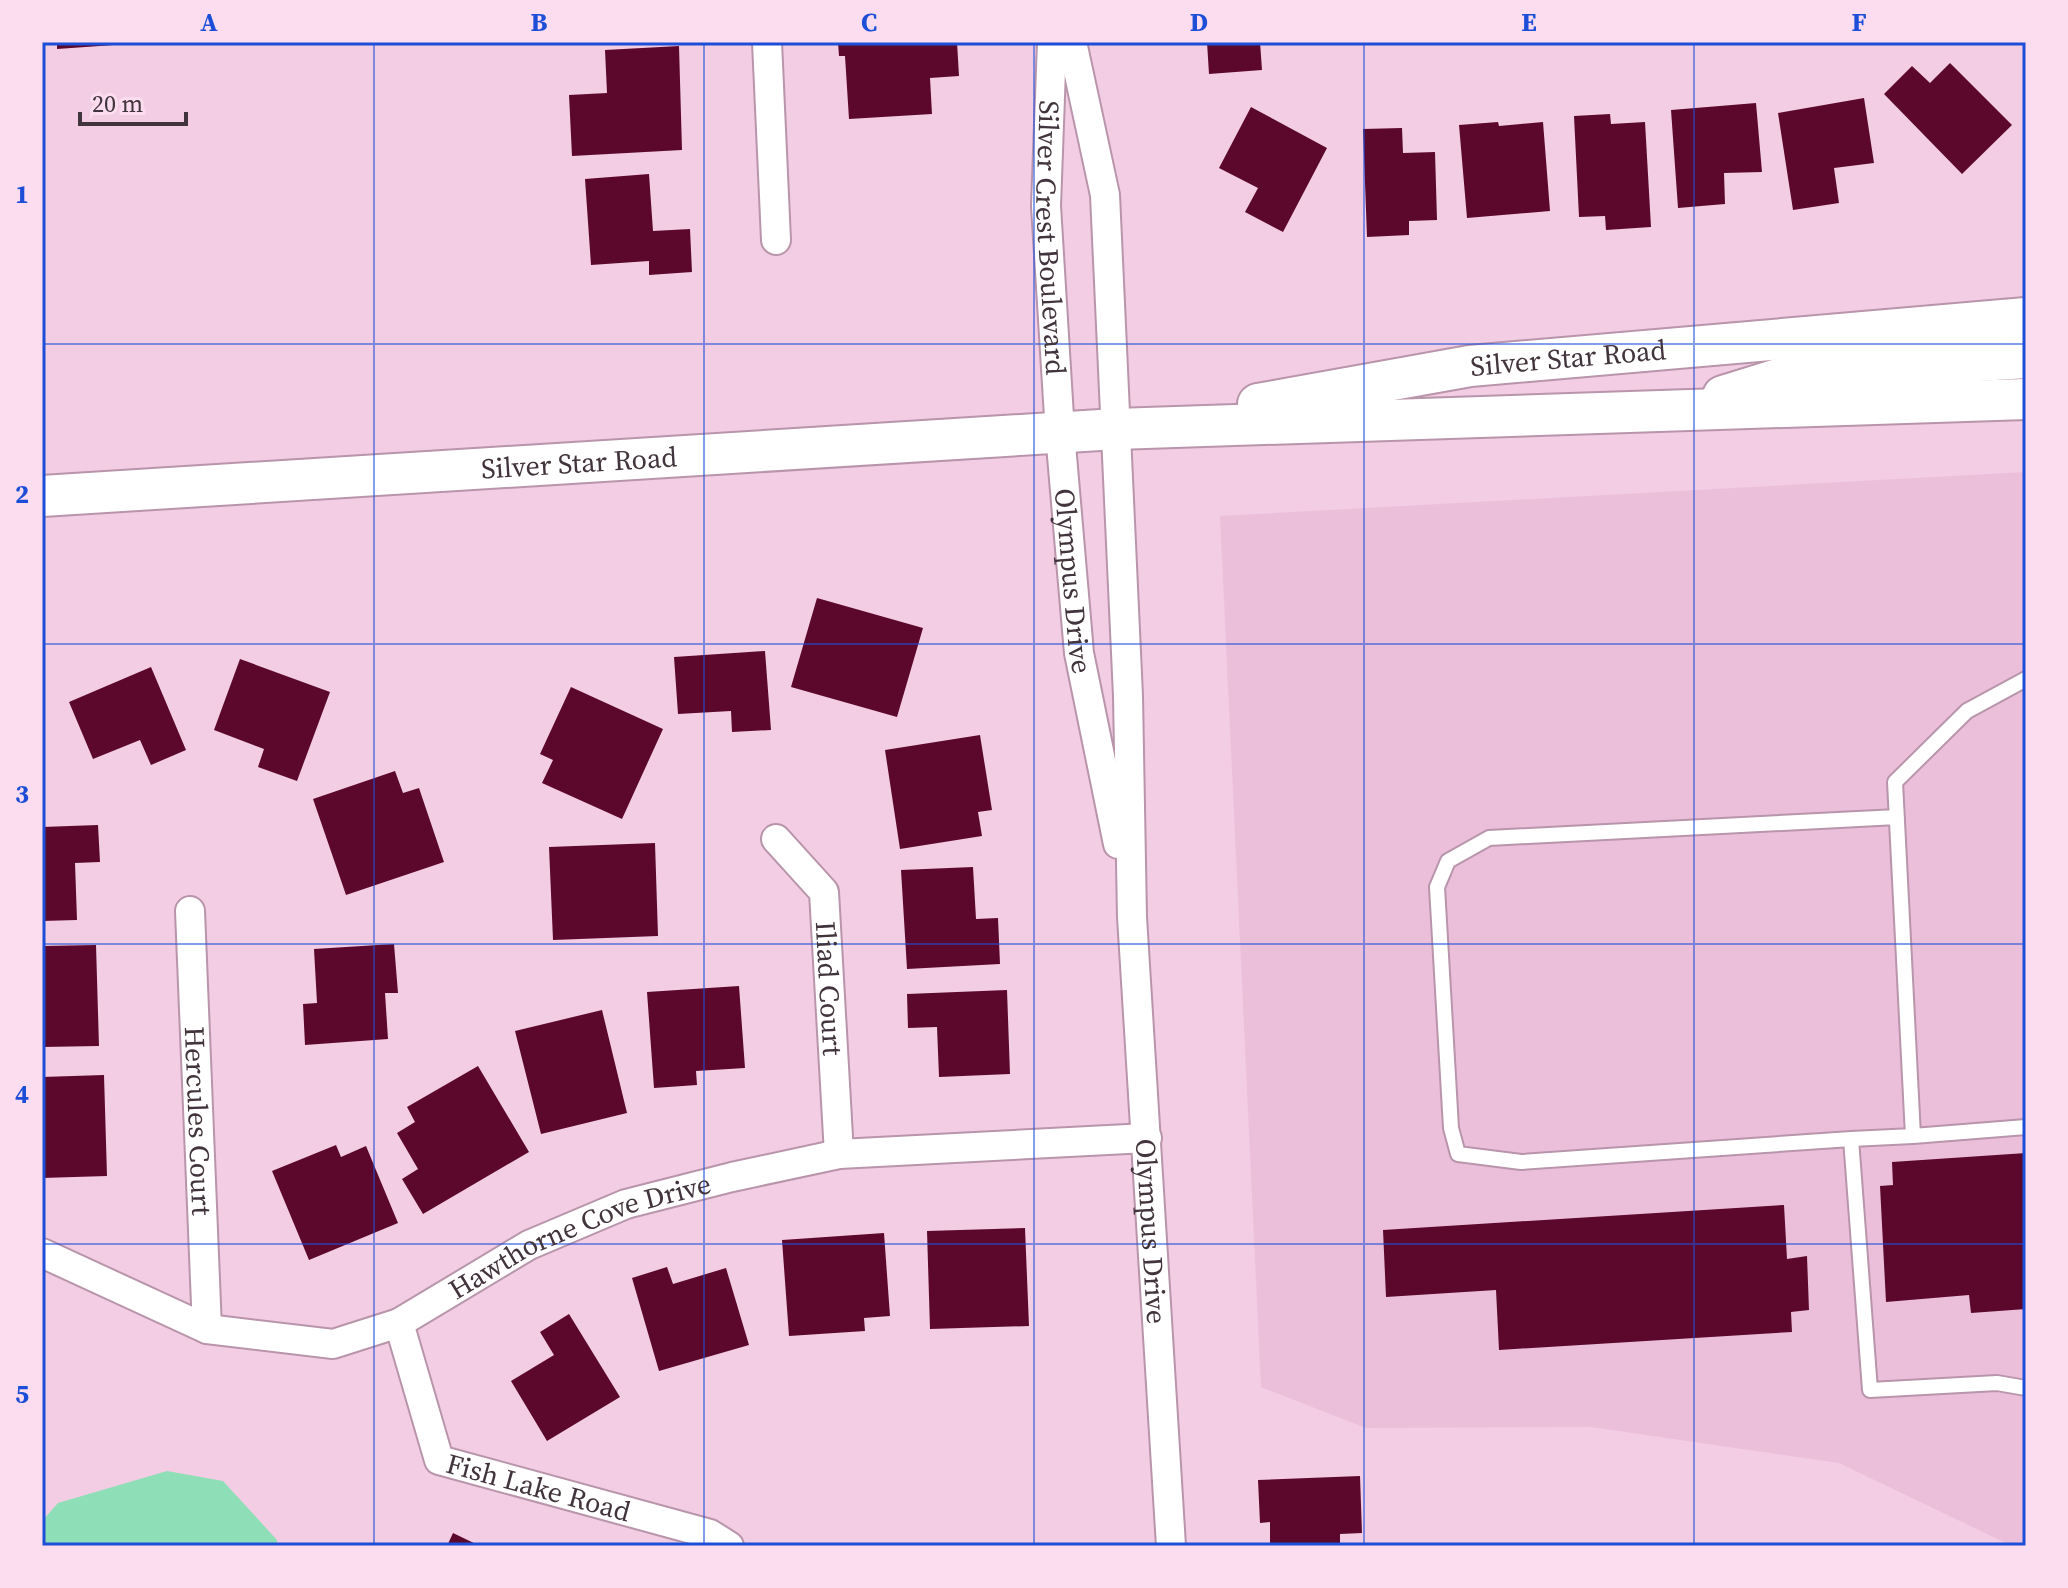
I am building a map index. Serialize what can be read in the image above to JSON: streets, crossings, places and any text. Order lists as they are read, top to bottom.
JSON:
{
  "streets": {
    "main road": ["Silver Star Road"],
    "street": [
      "Silver Crest Boulevard",
      "Olympus Drive",
      "Iliad Court",
      "Hercules Court",
      "Hawthorne Cove Drive",
      "Fish Lake Road"
    ]
  },
  "crossings": [
    ["Silver Crest Boulevard", "Silver Star Road"],
    ["Silver Crest Boulevard", "Olympus Drive"],
    ["Silver Star Road", "Olympus Drive"],
    ["Olympus Drive", "Hawthorne Cove Drive"],
    ["Iliad Court", "Hawthorne Cove Drive"],
    ["Hercules Court", "Hawthorne Cove Drive"],
    ["Hawthorne Cove Drive", "Fish Lake Road"]
  ],
  "scale_bar": "20 m",
  "grid": {
    "columns": [
      "A",
      "B",
      "C",
      "D",
      "E",
      "F"
    ],
    "rows": [
      "1",
      "2",
      "3",
      "4",
      "5"
    ]
  }
}
